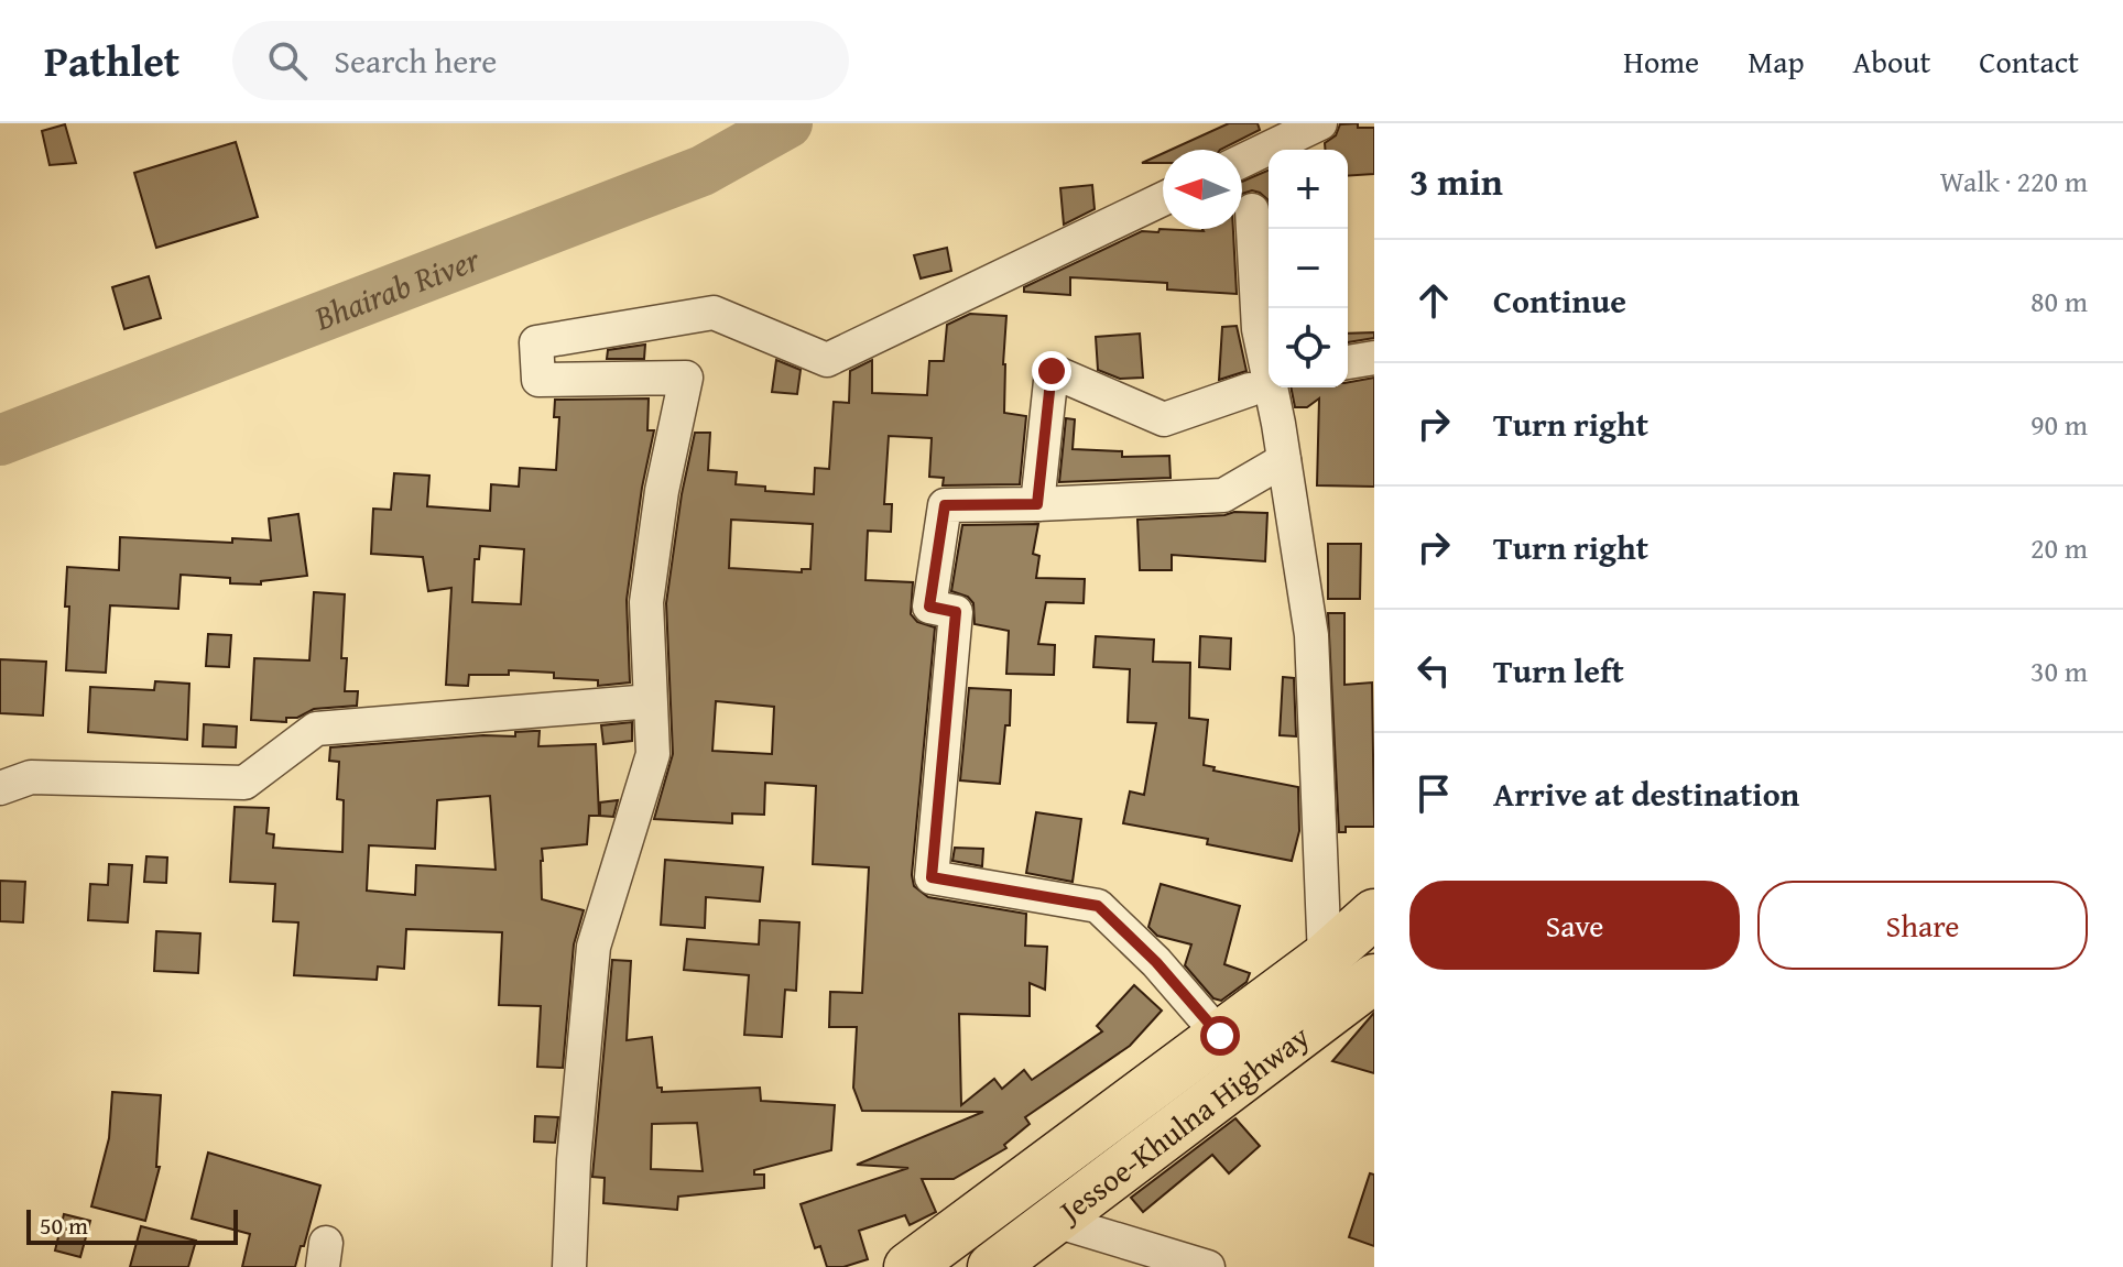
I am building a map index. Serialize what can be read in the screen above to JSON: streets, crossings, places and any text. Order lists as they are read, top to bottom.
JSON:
{
  "streets": {
    "highway": ["Jessoe-Khulna Highway"]
  },
  "water": ["Bhairab River"],
  "scale_bar": "50 m",
  "north": "left",
  "page": {
    "header": "Pathlet",
    "search": "Search here",
    "nav": [
      "Home",
      "Map",
      "About",
      "Contact"
    ],
    "heading": ["3 min", "Walk · 220 m"],
    "map_buttons": ["+", "−"],
    "list": [
      ["Continue", "80 m"],
      ["Turn right", "90 m"],
      ["Turn right", "20 m"],
      ["Turn left", "30 m"],
      "Arrive at destination"
    ],
    "buttons": ["Save", "Share"],
    "scale": "50 m"
  }
}
